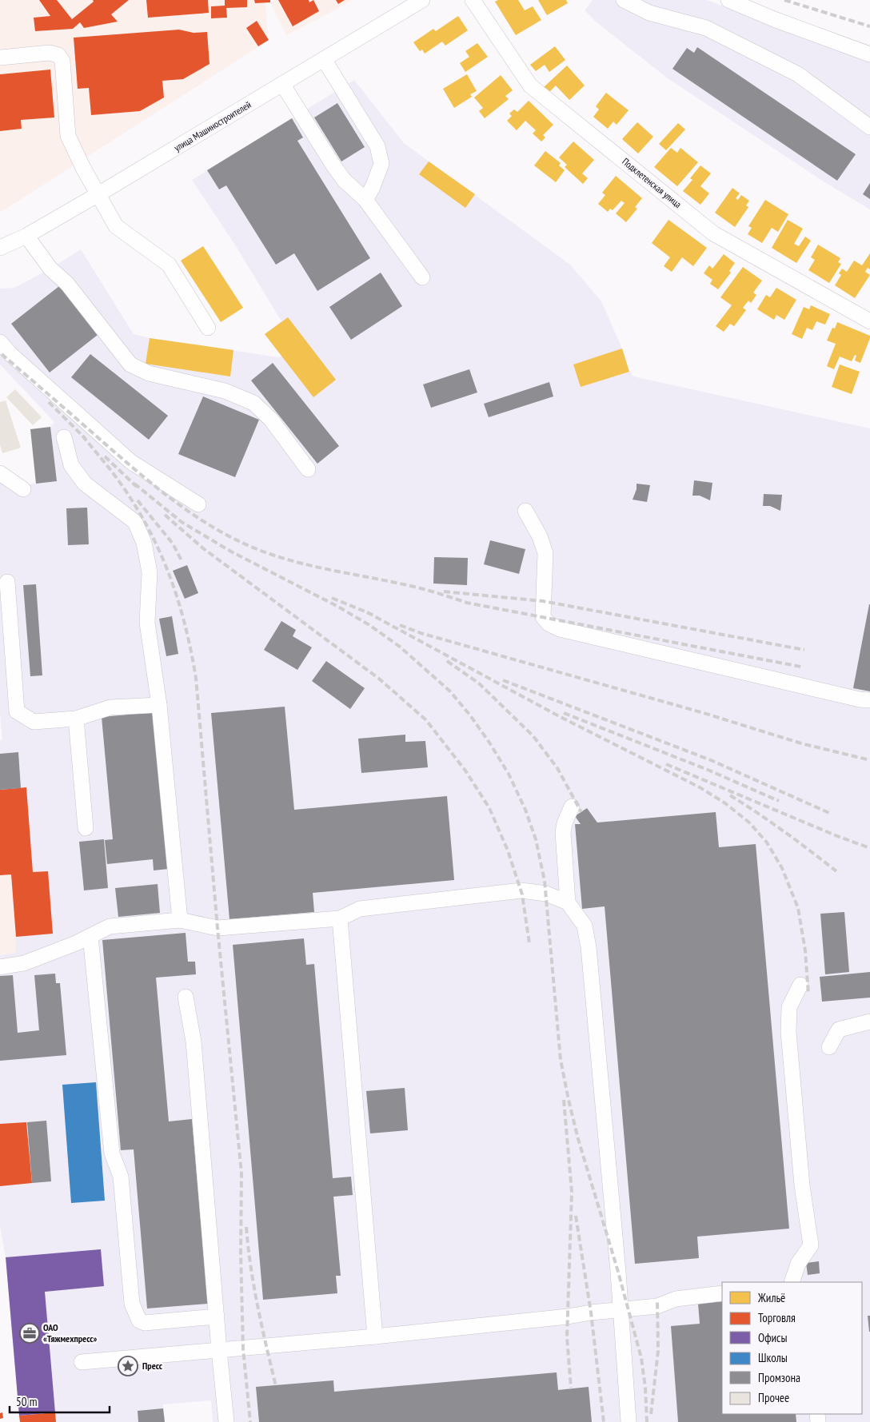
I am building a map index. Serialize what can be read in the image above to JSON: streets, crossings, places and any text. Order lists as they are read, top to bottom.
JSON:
{
  "streets": {
    "street": ["улица Машиностроителей", "Подклетенская улица"]
  },
  "places": {
    "office": ["ОАО «Тяжмехпресс»"],
    "place": ["Пресс"]
  },
  "legend": [
    "Жильё",
    "Торговля",
    "Офисы",
    "Школы",
    "Промзона",
    "Прочее"
  ],
  "scale_bar": "50 m"
}
